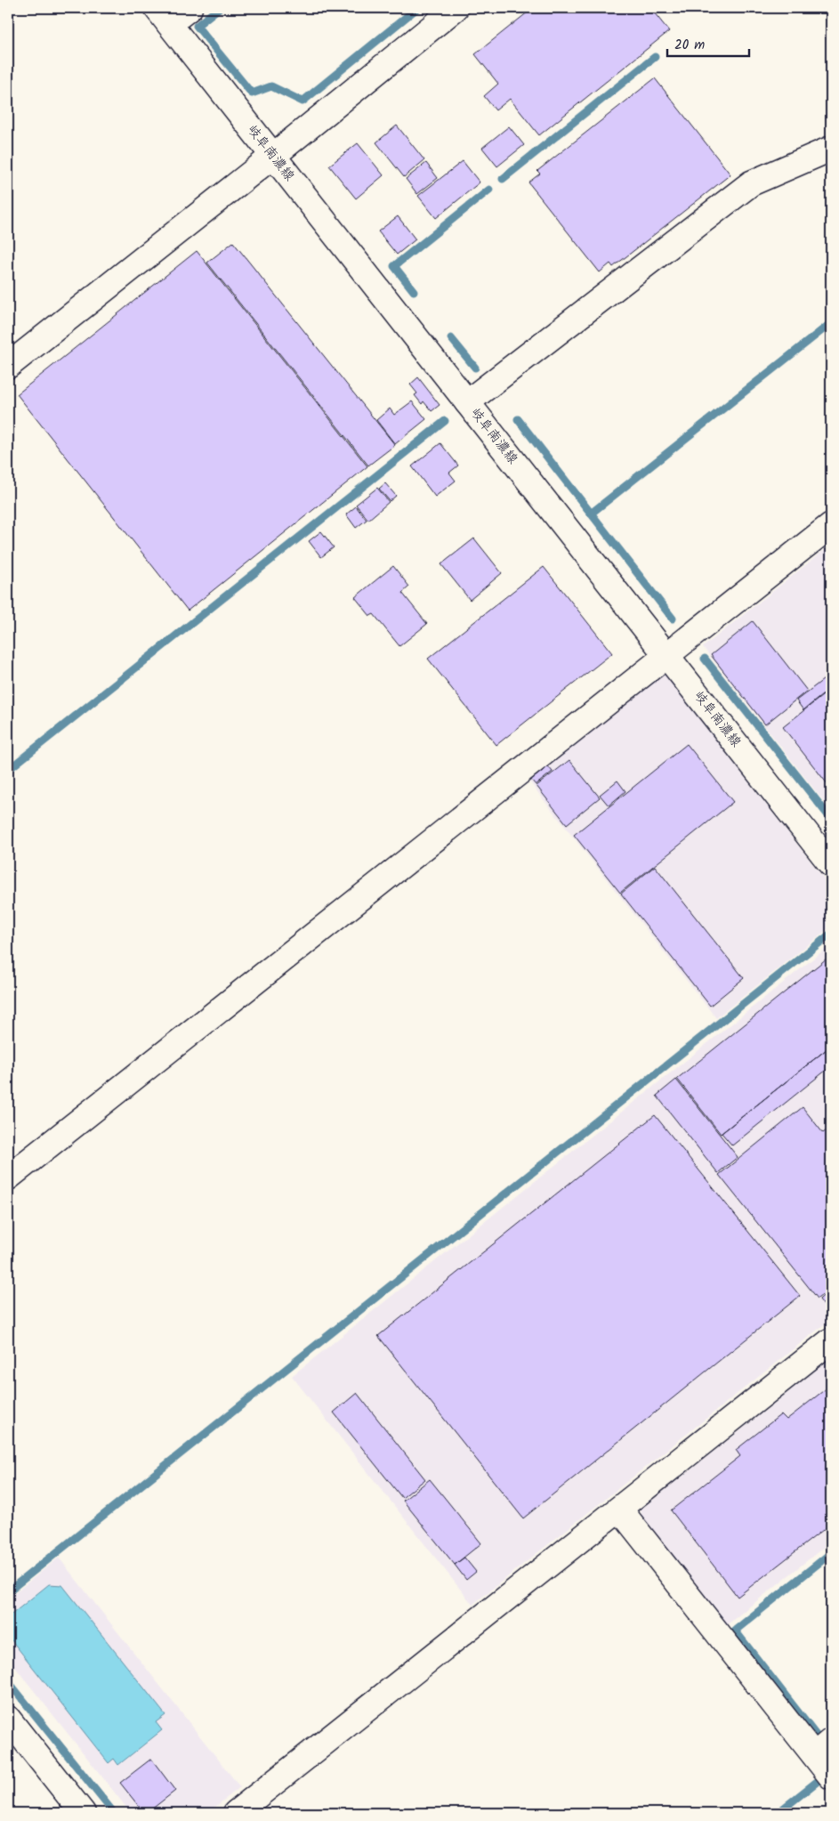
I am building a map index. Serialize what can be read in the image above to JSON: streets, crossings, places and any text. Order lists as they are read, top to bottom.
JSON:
{
  "streets": {
    "street": ["岐阜南濃線"]
  },
  "scale_bar": "20 m"
}
